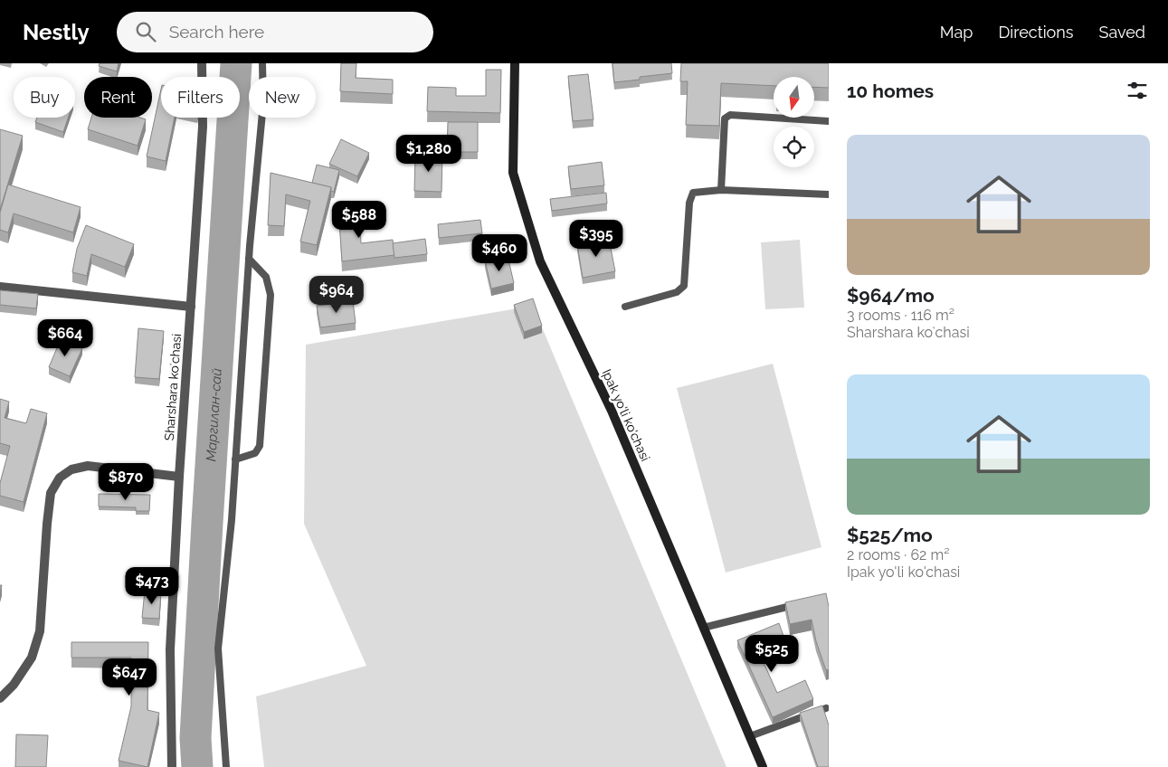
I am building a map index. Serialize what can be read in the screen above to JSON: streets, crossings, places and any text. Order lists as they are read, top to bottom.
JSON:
{
  "streets": {
    "main road": ["Ipak yo'li ko'chasi"],
    "street": ["Sharshara koʻchasi"]
  },
  "water": ["Маргилан-сай"],
  "north": "bottom",
  "page": {
    "header": "Nestly",
    "search": "Search here",
    "nav": ["Map", "Directions", "Saved"],
    "heading": "10 homes",
    "chip": [
      "Buy",
      "Rent",
      "Filters",
      "New"
    ],
    "list": [
      {
        "name": "$964/mo",
        "note": "3 rooms · 116 m² · Sharshara koʻchasi"
      },
      {
        "name": "$525/mo",
        "note": "2 rooms · 62 m² · Ipak yo'li ko'chasi"
      }
    ],
    "price": [
      "$1,280",
      "$588",
      "$395",
      "$460",
      "$964",
      "$664",
      "$870",
      "$473",
      "$525",
      "$647"
    ]
  }
}
